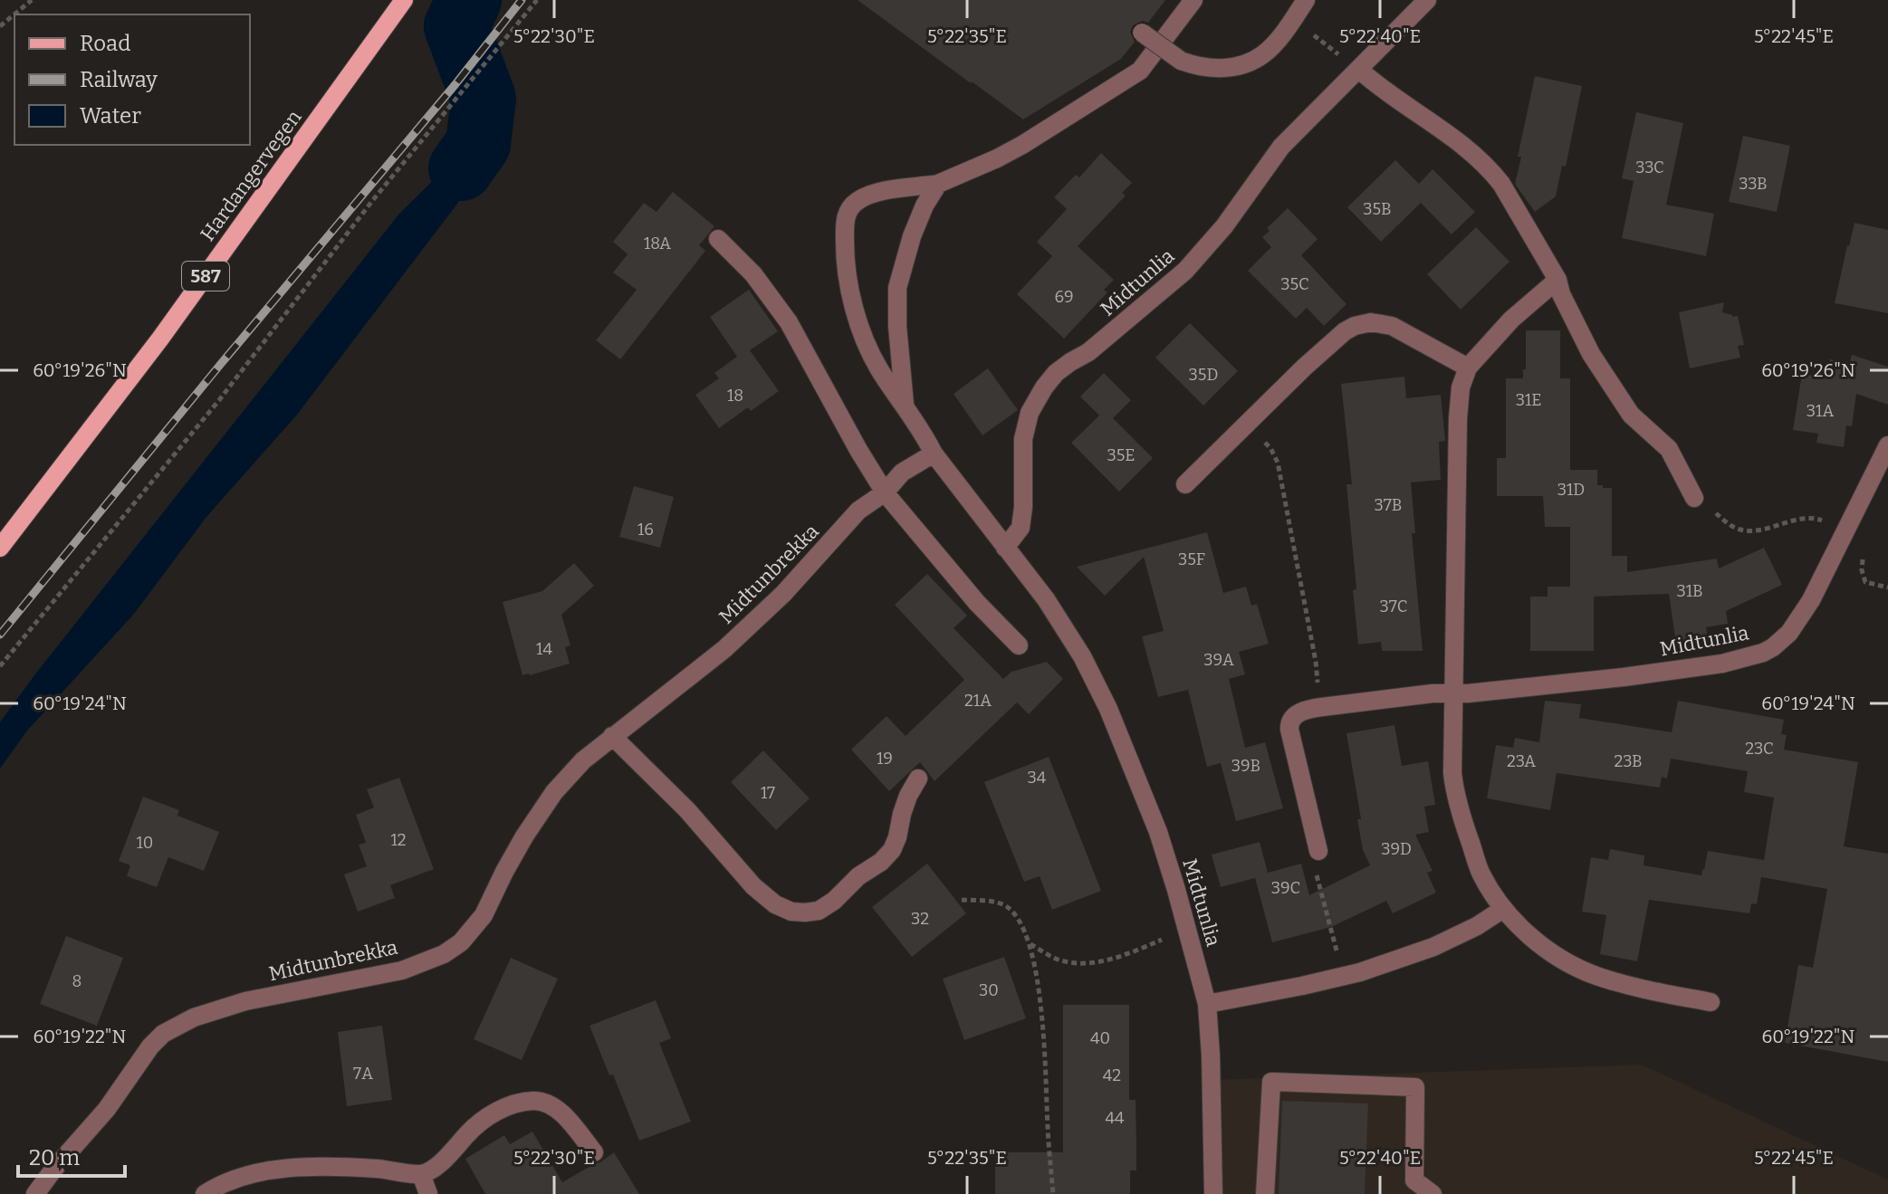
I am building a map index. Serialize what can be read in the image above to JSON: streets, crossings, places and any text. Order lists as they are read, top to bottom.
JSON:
{
  "streets": {
    "main road": ["Hardangervegen", "587"],
    "street": ["Midtunlia", "Midtunbrekka"]
  },
  "crossings": [
    ["Midtunlia", "Midtunbrekka"]
  ],
  "house_numbers": [
    "33C",
    "33B",
    "35B",
    "18A",
    "35C",
    "69",
    "35D",
    "18",
    "31E",
    "31A",
    "35E",
    "31D",
    "37B",
    "16",
    "35F",
    "31B",
    "37C",
    "14",
    "39A",
    "21A",
    "23C",
    "19",
    "23A",
    "23B",
    "39B",
    "34",
    "17",
    "12",
    "10",
    "39D",
    "39C",
    "32",
    "8",
    "30",
    "40",
    "7A",
    "42",
    "44"
  ],
  "legend": ["Road", "Railway", "Water"],
  "scale_bar": "20 m",
  "coordinates": [
    "5°22'30\"E",
    "5°22'35\"E",
    "5°22'40\"E",
    "5°22'45\"E",
    "60°19'26\"N",
    "60°19'24\"N",
    "60°19'22\"N"
  ]
}
